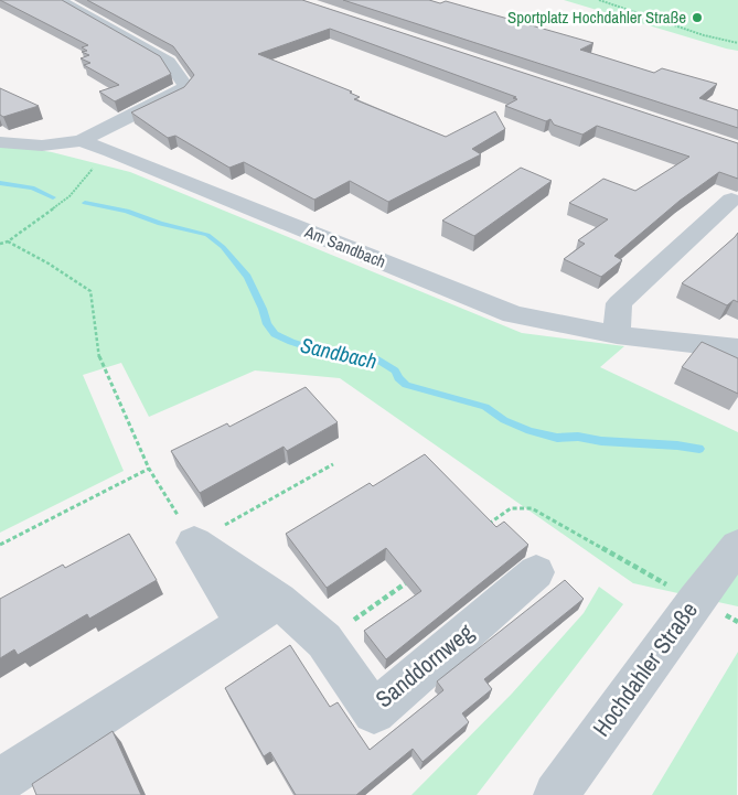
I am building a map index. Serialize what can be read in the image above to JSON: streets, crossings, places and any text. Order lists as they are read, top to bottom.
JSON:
{
  "streets": {
    "street": ["Am Sandbach", "Sanddornweg", "Hochdahler Straße"]
  },
  "water": ["Sandbach"],
  "places": ["Sportplatz Hochdahler Straße"]
}
